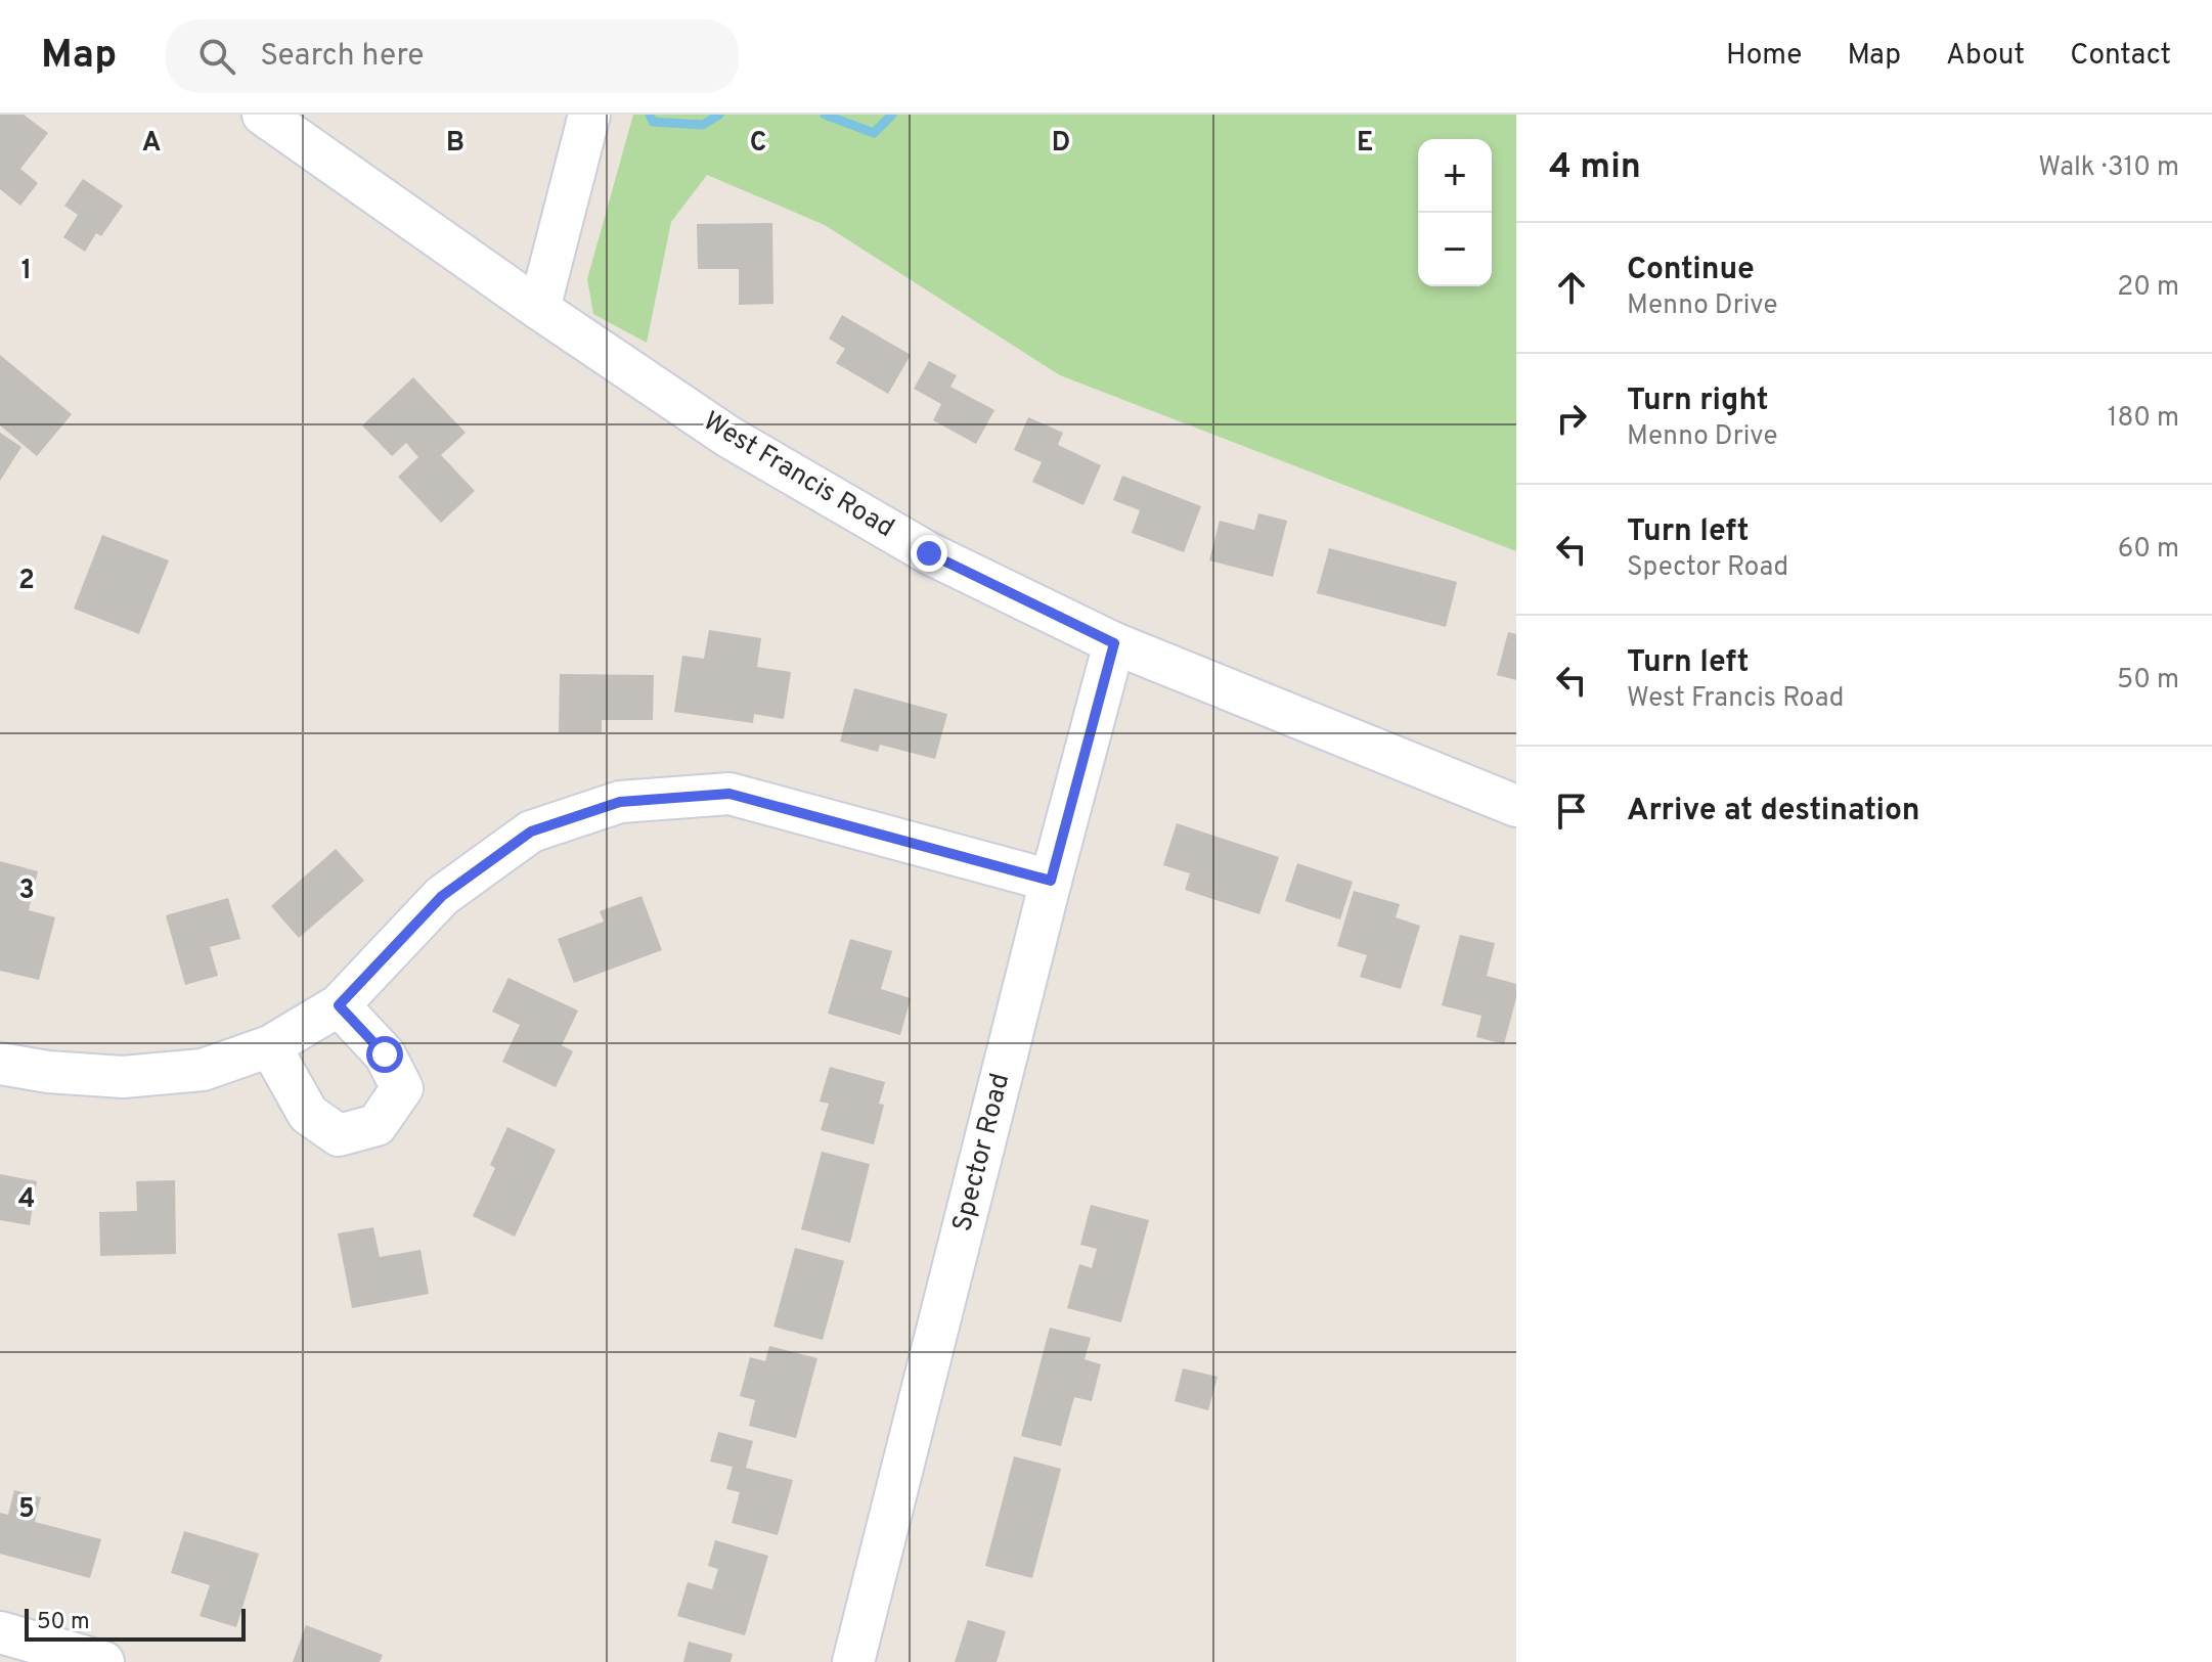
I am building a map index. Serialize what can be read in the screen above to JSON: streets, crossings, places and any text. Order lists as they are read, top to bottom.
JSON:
{
  "streets": {
    "street": ["West Francis Road", "Spector Road"]
  },
  "crossings": [
    ["West Francis Road", "Spector Road"]
  ],
  "scale_bar": "50 m",
  "page": {
    "header": "Map",
    "search": "Search here",
    "nav": [
      "Home",
      "Map",
      "About",
      "Contact"
    ],
    "heading": ["4 min", "Walk · 310 m"],
    "map_buttons": ["+", "−"],
    "list": [
      ["Continue", "Menno Drive", "20 m"],
      ["Turn right", "Menno Drive", "180 m"],
      ["Turn left", "Spector Road", "60 m"],
      ["Turn left", "West Francis Road", "50 m"],
      "Arrive at destination"
    ],
    "scale": "50 m"
  },
  "grid": {
    "columns": [
      "A",
      "B",
      "C",
      "D",
      "E"
    ],
    "rows": [
      "1",
      "2",
      "3",
      "4",
      "5"
    ]
  }
}
